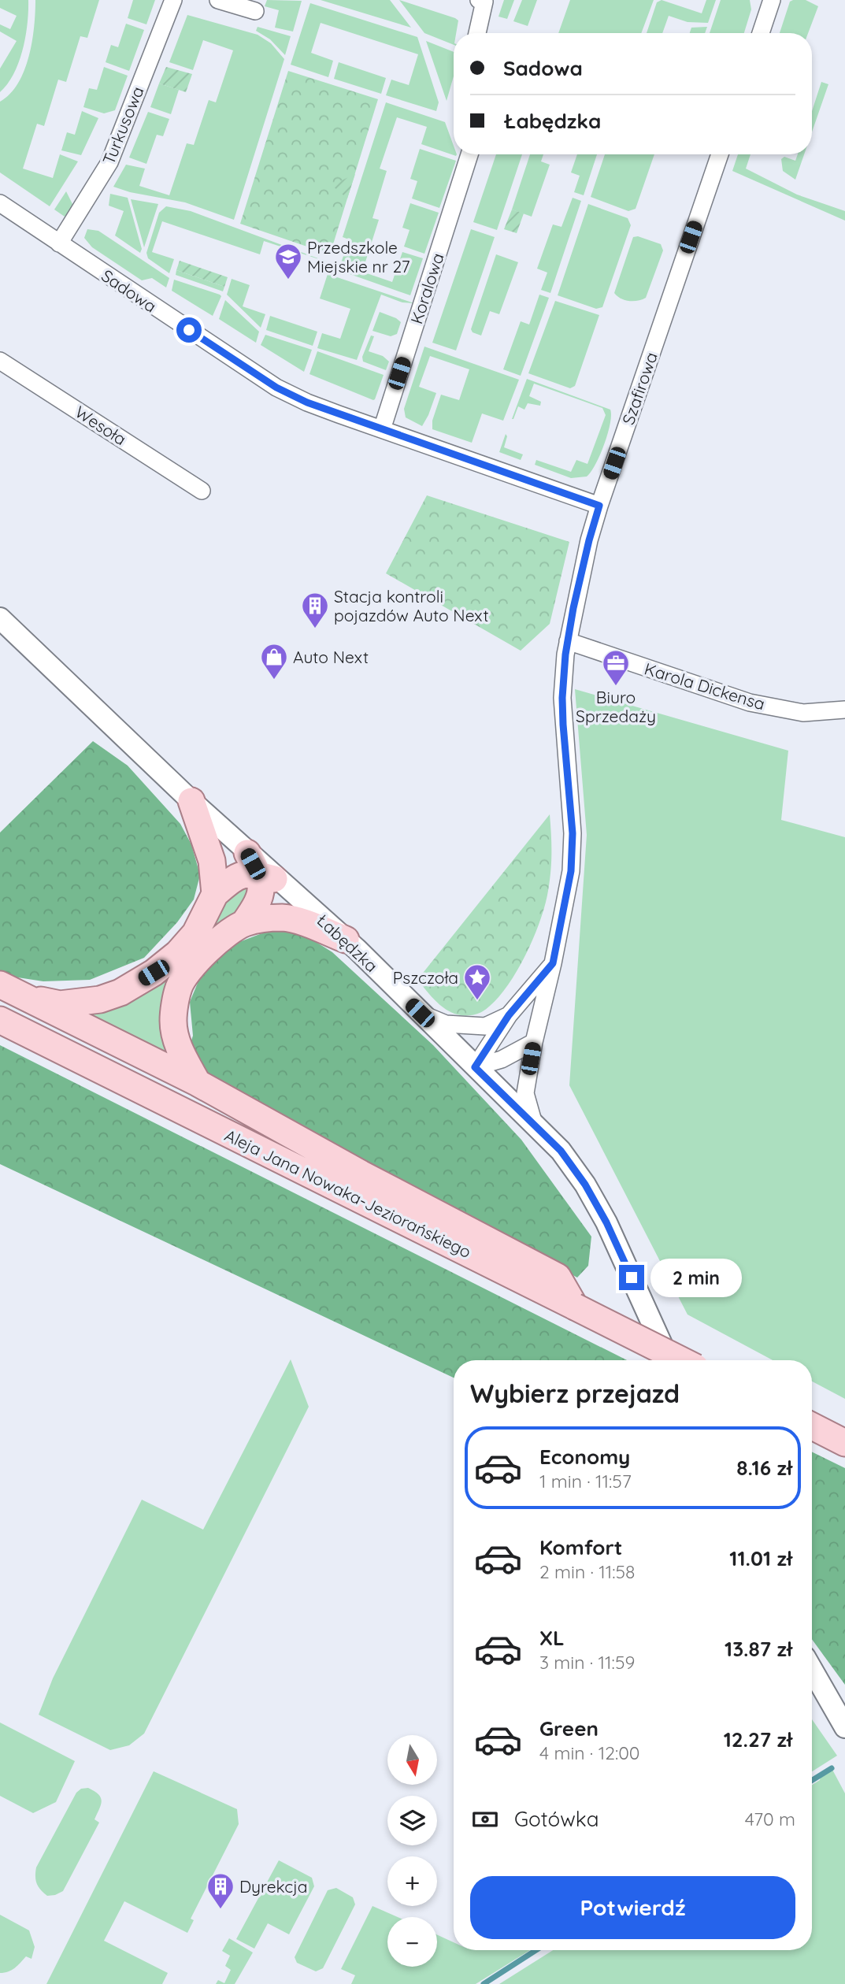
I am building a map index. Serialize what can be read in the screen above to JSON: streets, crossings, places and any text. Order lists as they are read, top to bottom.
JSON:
{
  "streets": {
    "main road": ["Aleja Jana Nowaka-Jeziorańskiego"],
    "street": [
      "Turkusowa",
      "Koralowa",
      "Sadowa",
      "Szafirowa",
      "Wesoła",
      "Karola Dickensa",
      "Łabędzka"
    ]
  },
  "crossings": [
    ["Turkusowa", "Sadowa"],
    ["Koralowa", "Sadowa"],
    ["Sadowa", "Szafirowa"],
    ["Szafirowa", "Karola Dickensa"],
    ["Szafirowa", "Łabędzka"]
  ],
  "places": {
    "school or university": ["Przedszkole Miejskie nr 27"],
    "building": ["Stacja kontroli pojazdów Auto Next", "Dyrekcja"],
    "shop": ["Auto Next"],
    "office": ["Biuro Sprzedaży"],
    "place": ["Pszczoła"]
  },
  "north": "bottom",
  "page": {
    "banner": ["Sadowa", "Łabędzka"],
    "bubble": "2 min",
    "heading": "Wybierz przejazd",
    "list": [
      {
        "name": "Economy",
        "note": "1 min · 11:57",
        "value": "8.16 zł"
      },
      {
        "name": "Komfort",
        "note": "2 min · 11:58",
        "value": "11.01 zł"
      },
      {
        "name": "XL",
        "note": "3 min · 11:59",
        "value": "13.87 zł"
      },
      {
        "name": "Green",
        "note": "4 min · 12:00",
        "value": "12.27 zł"
      }
    ],
    "map_buttons": ["+", "−"],
    "pay": ["Gotówka", "470 m"],
    "buttons": "Potwierdź"
  }
}
